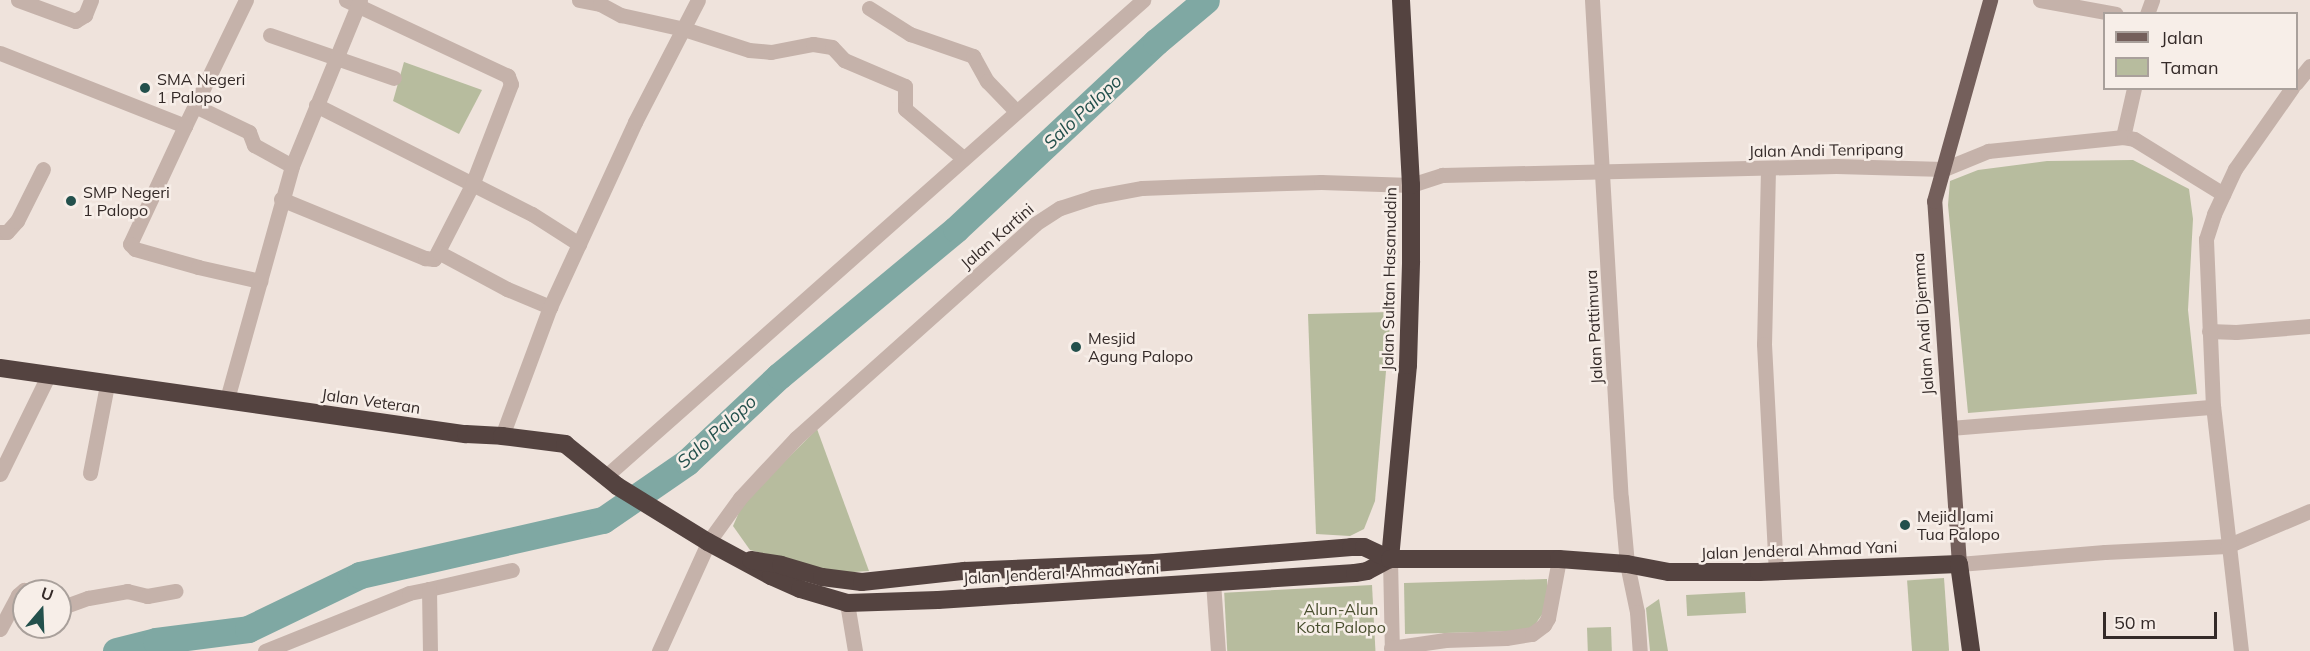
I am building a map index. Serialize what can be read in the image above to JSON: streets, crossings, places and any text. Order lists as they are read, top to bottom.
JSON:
{
  "streets": {
    "highway": [
      "Jalan Sultan Hasanuddin",
      "Jalan Andi Djemma",
      "Jalan Veteran",
      "Jalan Jenderal Ahmad Yani"
    ],
    "street": ["Jalan Andi Tenripang", "Jalan Kartini", "Jalan Pattimura"]
  },
  "crossings": [
    ["Jalan Andi Tenripang", "Jalan Kartini"],
    ["Jalan Andi Tenripang", "Jalan Sultan Hasanuddin"],
    ["Jalan Andi Tenripang", "Jalan Andi Djemma"],
    ["Jalan Andi Tenripang", "Jalan Pattimura"],
    ["Jalan Kartini", "Jalan Sultan Hasanuddin"],
    ["Jalan Kartini", "Jalan Veteran"],
    ["Jalan Kartini", "Jalan Jenderal Ahmad Yani"],
    ["Jalan Sultan Hasanuddin", "Jalan Jenderal Ahmad Yani"],
    ["Jalan Andi Djemma", "Jalan Jenderal Ahmad Yani"],
    ["Jalan Pattimura", "Jalan Jenderal Ahmad Yani"],
    ["Jalan Veteran", "Jalan Jenderal Ahmad Yani"]
  ],
  "water": ["Salo Palopo"],
  "parks": ["Alun-Alun Kota Palopo"],
  "places": [
    "SMA Negeri 1 Palopo",
    "SMP Negeri 1 Palopo",
    "Mesjid Agung Palopo",
    "Mejid Jami Tua Palopo"
  ],
  "legend": ["Jalan", "Taman"],
  "scale_bar": "50 m",
  "north": "top"
}
